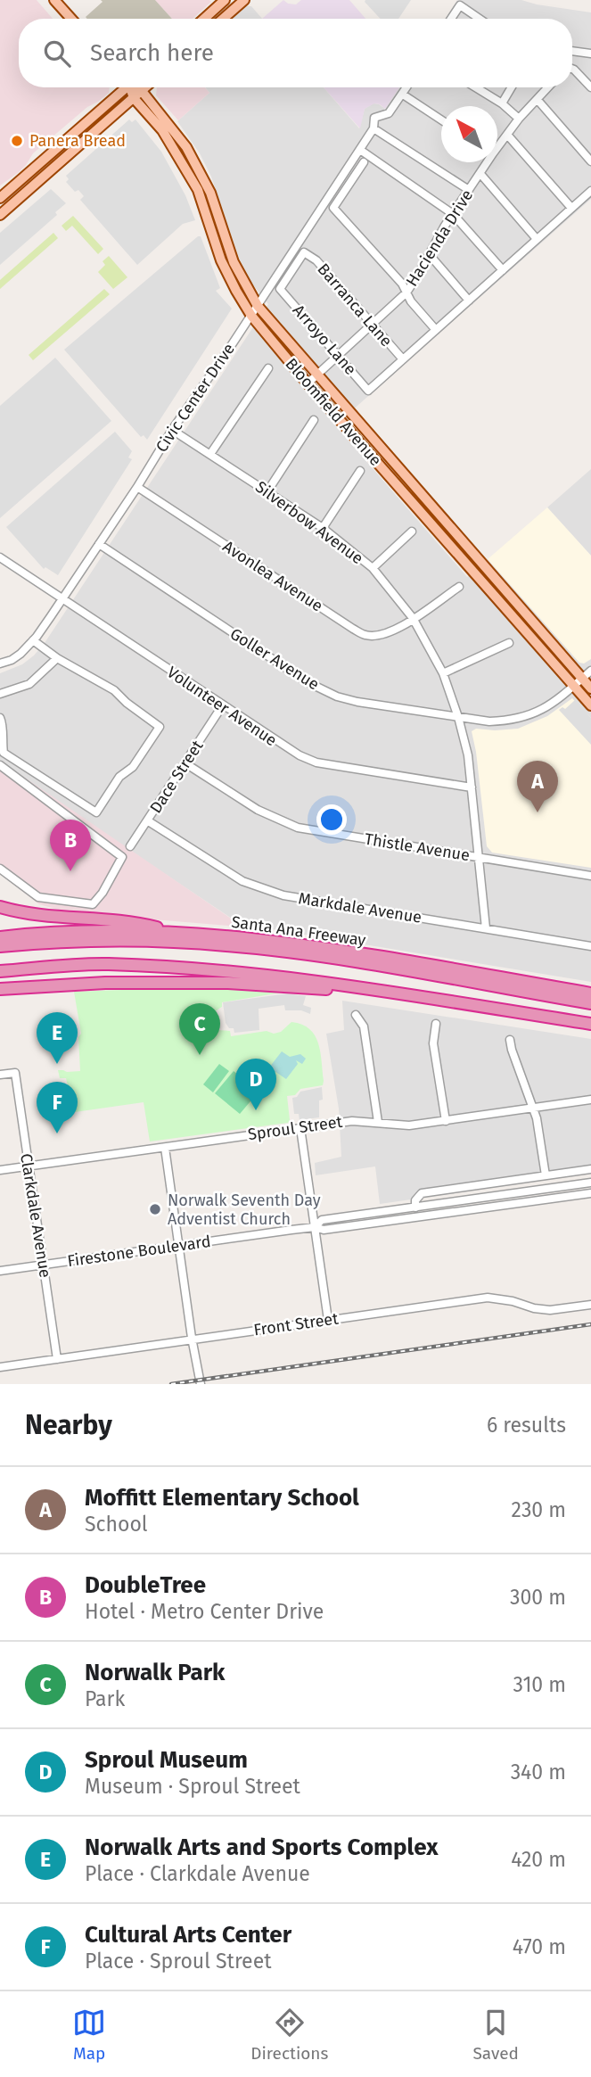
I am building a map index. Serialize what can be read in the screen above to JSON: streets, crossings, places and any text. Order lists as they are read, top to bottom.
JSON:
{
  "streets": {
    "highway": ["Santa Ana Freeway"],
    "main road": ["Bloomfield Avenue"],
    "street": [
      "Hacienda Drive",
      "Barranca Lane",
      "Arroyo Lane",
      "Civic Center Drive",
      "Silverbow Avenue",
      "Avonlea Avenue",
      "Goller Avenue",
      "Volunteer Avenue",
      "Dace Street",
      "Thistle Avenue",
      "Markdale Avenue",
      "Sproul Street",
      "Clarkdale Avenue",
      "Firestone Boulevard",
      "Front Street"
    ]
  },
  "crossings": [
    ["Hacienda Drive", "Barranca Lane"],
    ["Hacienda Drive", "Arroyo Lane"],
    ["Hacienda Drive", "Bloomfield Avenue"],
    ["Barranca Lane", "Arroyo Lane"],
    ["Civic Center Drive", "Bloomfield Avenue"],
    ["Civic Center Drive", "Silverbow Avenue"],
    ["Civic Center Drive", "Avonlea Avenue"],
    ["Civic Center Drive", "Goller Avenue"],
    ["Civic Center Drive", "Volunteer Avenue"],
    ["Bloomfield Avenue", "Goller Avenue"],
    ["Silverbow Avenue", "Avonlea Avenue"],
    ["Silverbow Avenue", "Goller Avenue"],
    ["Silverbow Avenue", "Volunteer Avenue"],
    ["Silverbow Avenue", "Thistle Avenue"],
    ["Silverbow Avenue", "Markdale Avenue"],
    ["Volunteer Avenue", "Dace Street"],
    ["Dace Street", "Thistle Avenue"],
    ["Dace Street", "Markdale Avenue"],
    ["Sproul Street", "Clarkdale Avenue"],
    ["Clarkdale Avenue", "Firestone Boulevard"],
    ["Clarkdale Avenue", "Front Street"]
  ],
  "places": ["Panera Bread", "Norwalk Seventh Day Adventist Church"],
  "north": "top left",
  "page": {
    "search": "Search here",
    "pins": [
      "A",
      "B",
      "C",
      "E",
      "D",
      "F"
    ],
    "heading": ["Nearby", "6 results"],
    "list": [
      {
        "mark": "A",
        "name": "Moffitt Elementary School",
        "note": "School",
        "value": "230 m"
      },
      {
        "mark": "B",
        "name": "DoubleTree",
        "note": "Hotel · Metro Center Drive",
        "value": "300 m"
      },
      {
        "mark": "C",
        "name": "Norwalk Park",
        "note": "Park",
        "value": "310 m"
      },
      {
        "mark": "D",
        "name": "Sproul Museum",
        "note": "Museum · Sproul Street",
        "value": "340 m"
      },
      {
        "mark": "E",
        "name": "Norwalk Arts and Sports Complex",
        "note": "Place · Clarkdale Avenue",
        "value": "420 m"
      },
      {
        "mark": "F",
        "name": "Cultural Arts Center",
        "note": "Place · Sproul Street",
        "value": "470 m"
      }
    ],
    "nav": ["Map", "Directions", "Saved"]
  }
}
